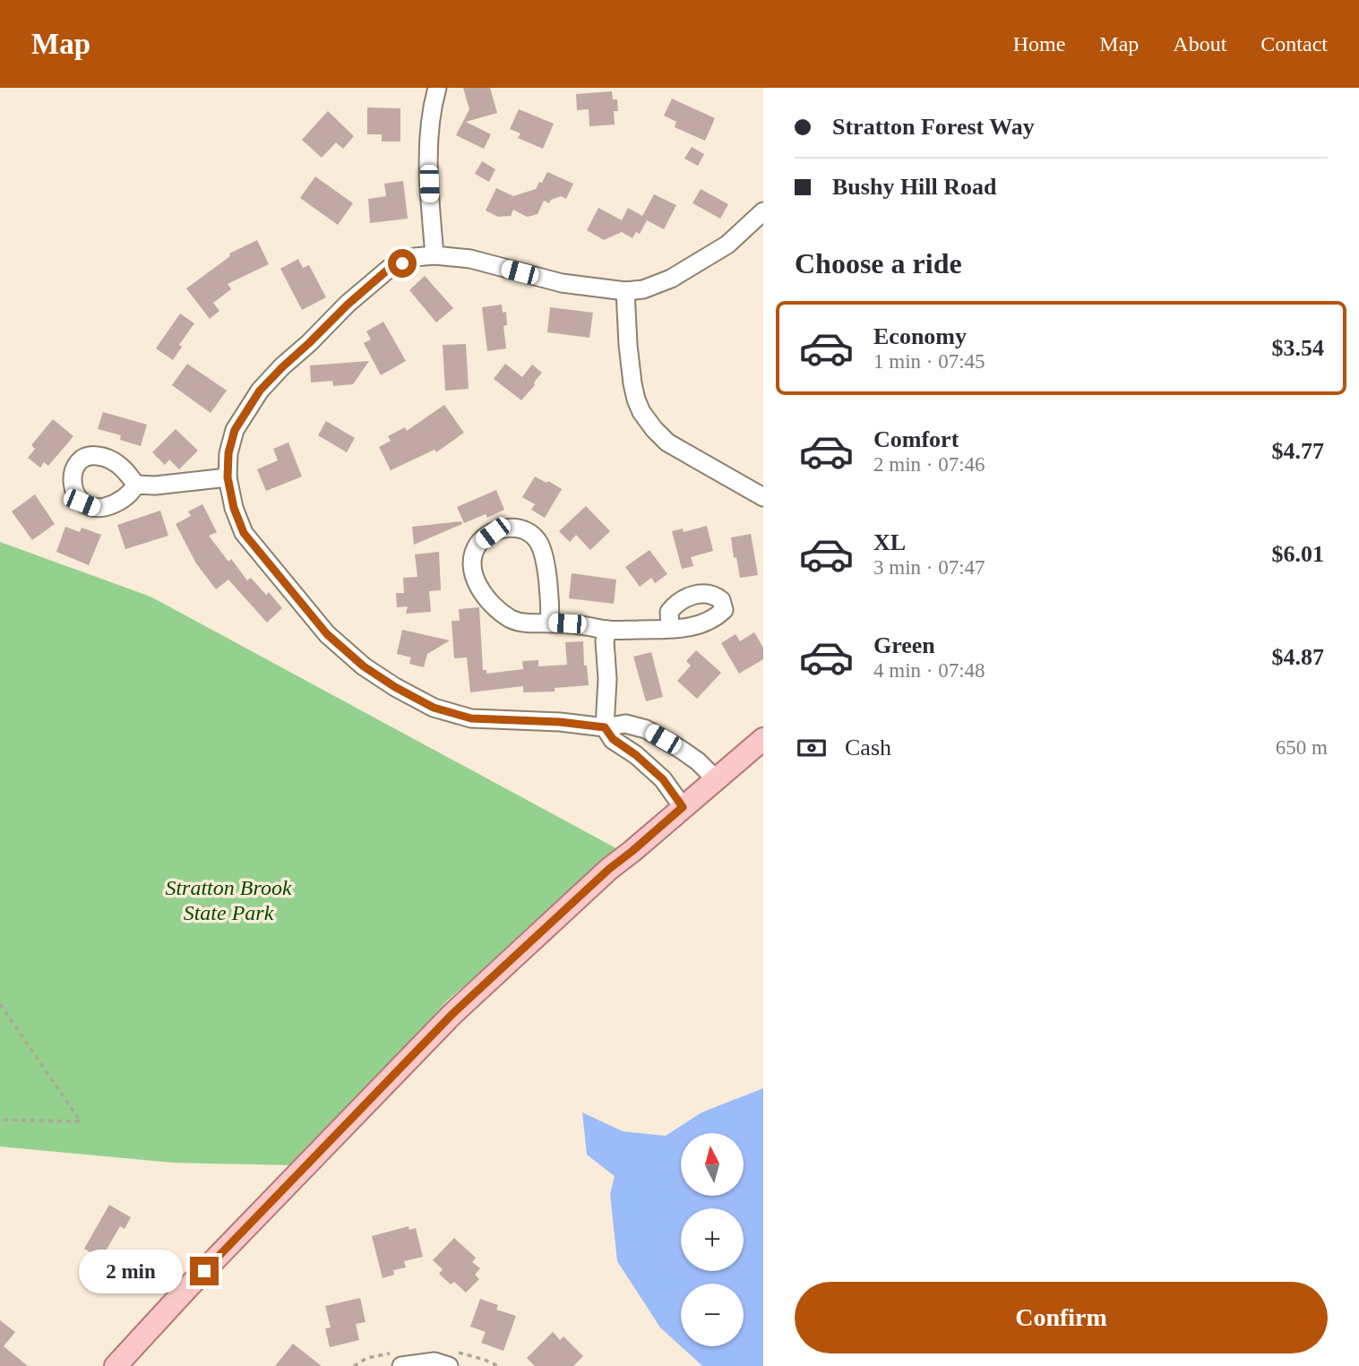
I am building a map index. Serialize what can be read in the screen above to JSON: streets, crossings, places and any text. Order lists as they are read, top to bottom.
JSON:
{
  "parks": ["Stratton Brook State Park"],
  "north": "top",
  "page": {
    "header": "Map",
    "nav": [
      "Home",
      "Map",
      "About",
      "Contact"
    ],
    "banner": ["Stratton Forest Way", "Bushy Hill Road"],
    "heading": "Choose a ride",
    "list": [
      {
        "name": "Economy",
        "note": "1 min · 07:45",
        "value": "$3.54"
      },
      {
        "name": "Comfort",
        "note": "2 min · 07:46",
        "value": "$4.77"
      },
      {
        "name": "XL",
        "note": "3 min · 07:47",
        "value": "$6.01"
      },
      {
        "name": "Green",
        "note": "4 min · 07:48",
        "value": "$4.87"
      }
    ],
    "pay": ["Cash", "650 m"],
    "map_buttons": ["+", "−"],
    "bubble": "2 min",
    "buttons": "Confirm"
  }
}
